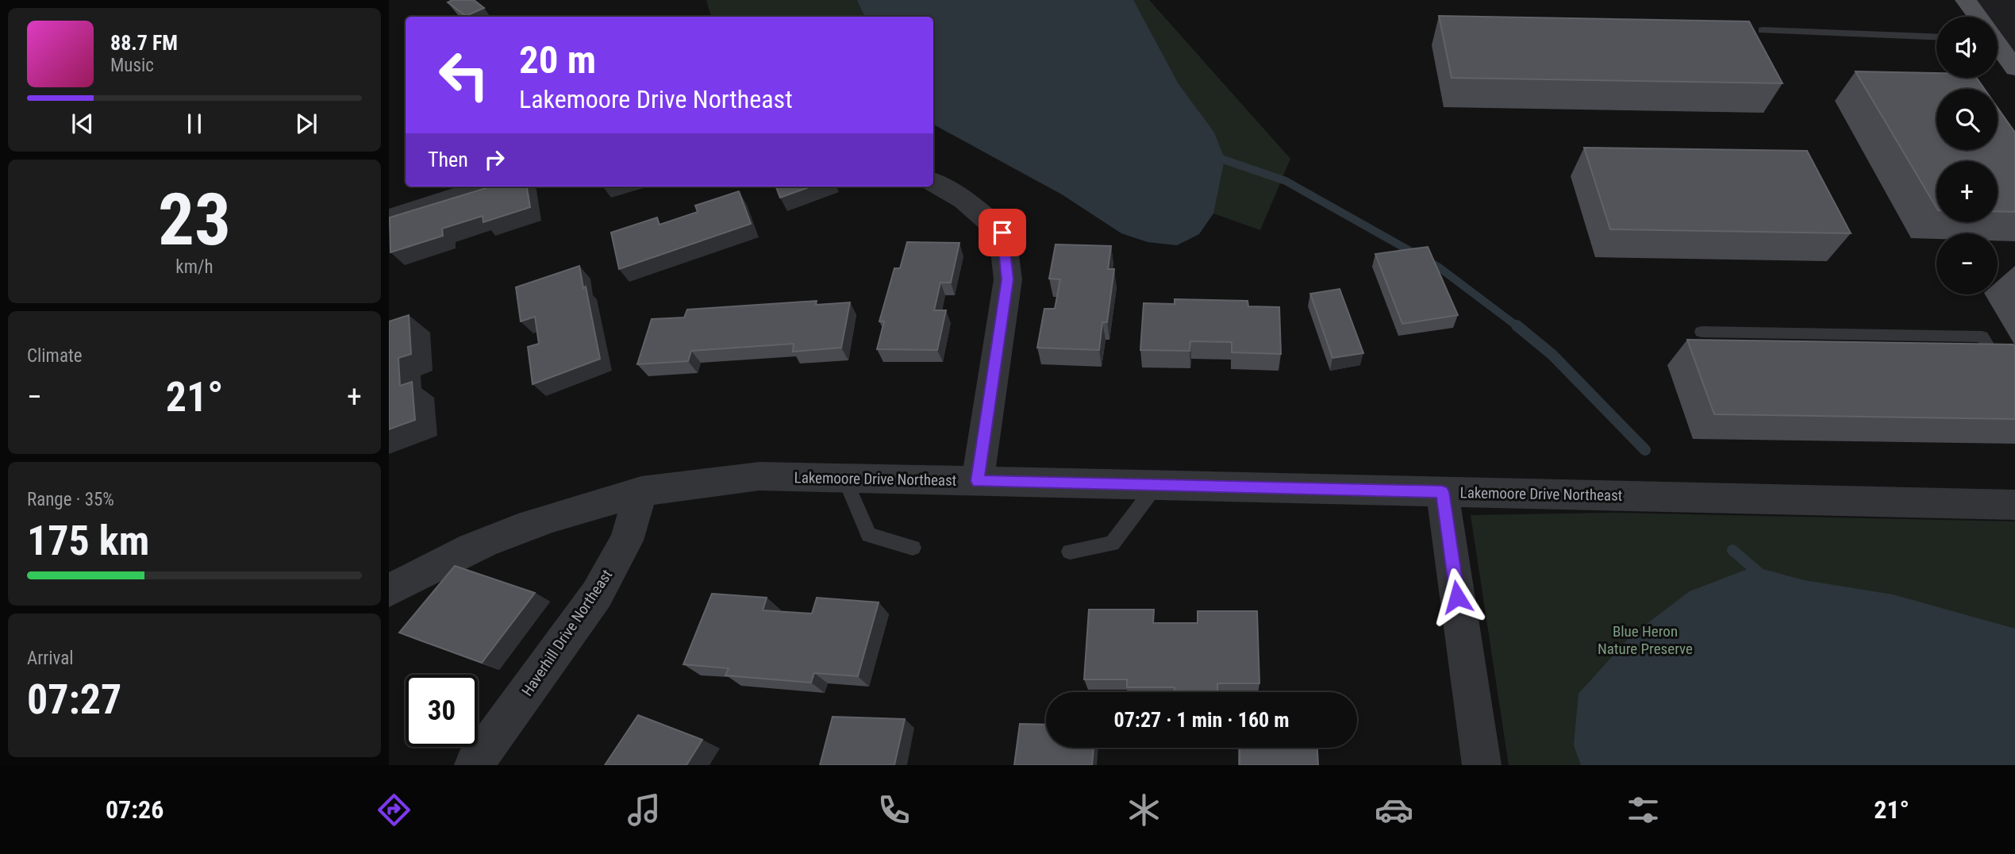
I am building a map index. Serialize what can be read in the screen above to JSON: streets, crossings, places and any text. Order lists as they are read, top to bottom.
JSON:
{
  "streets": {
    "street": ["Lakemoore Drive Northeast", "Haverhill Drive Northeast"]
  },
  "crossings": [
    ["Lakemoore Drive Northeast", "Haverhill Drive Northeast"]
  ],
  "parks": ["Blue Heron Nature Preserve"],
  "page": {
    "map_buttons": ["+", "−"],
    "turn": ["20 m", "Lakemoore Drive Northeast"],
    "song": ["88.7 FM", "Music"],
    "then": "Then",
    "tile": [
      ["23", "km/h"],
      "Climate",
      ["Range · 35%", "175 km"],
      ["Arrival", "07:27"]
    ],
    "heat": ["−", "21°", "+"],
    "limit": "30",
    "trip": "07:27 · 1 min · 160 m",
    "tabs": ["07:26", "21°"]
  }
}
